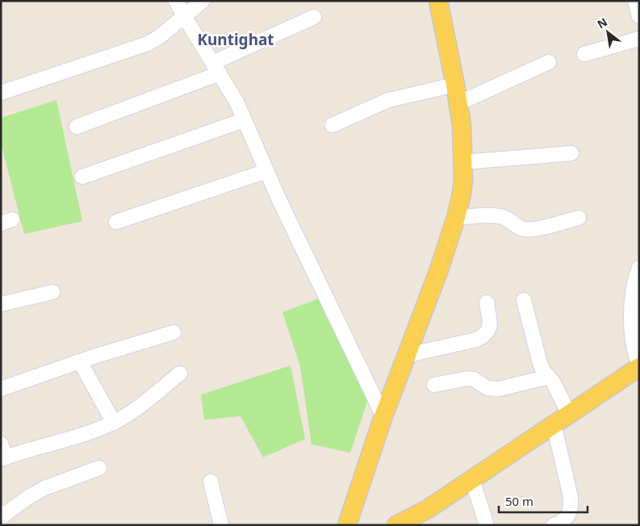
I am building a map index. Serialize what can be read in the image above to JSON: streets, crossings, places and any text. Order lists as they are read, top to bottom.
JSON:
{
  "districts": ["Kuntighat"],
  "scale_bar": "50 m",
  "north": "top left"
}
